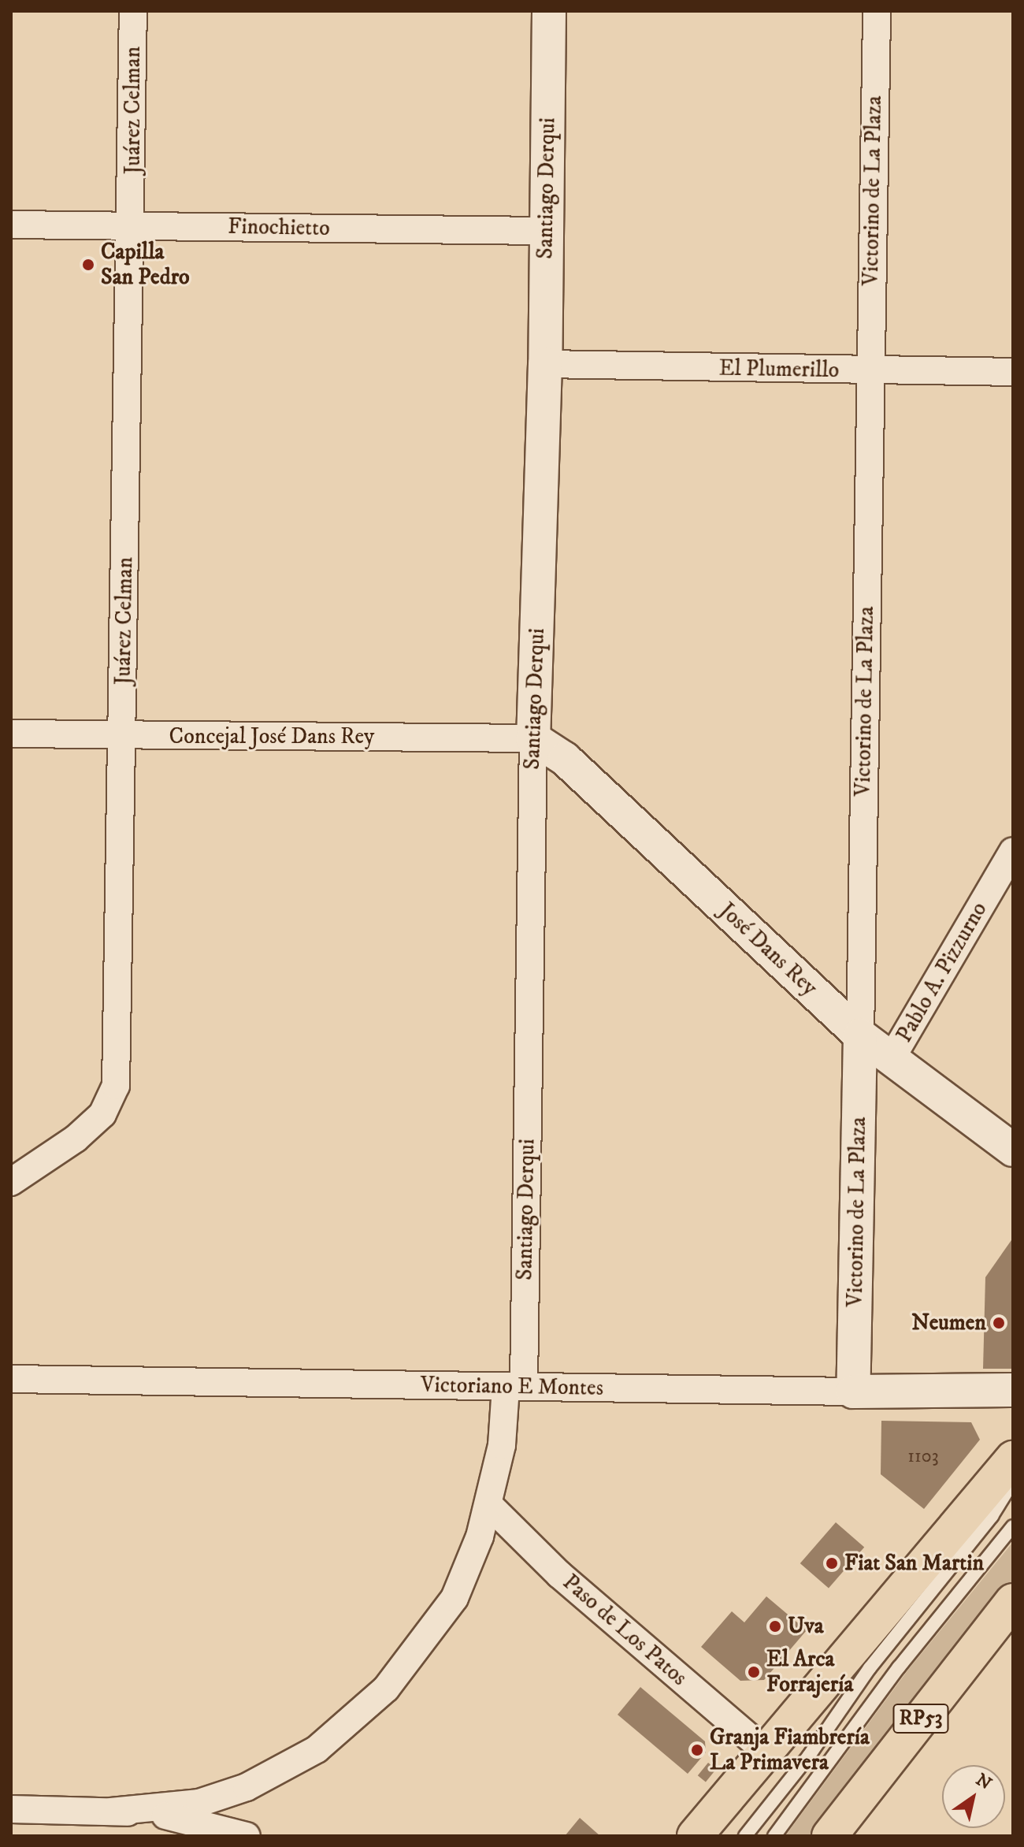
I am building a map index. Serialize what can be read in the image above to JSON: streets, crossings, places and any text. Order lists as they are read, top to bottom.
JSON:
{
  "streets": {
    "main road": ["RP53"],
    "street": [
      "Juárez Celman",
      "Santiago Derqui",
      "Victorino de La Plaza",
      "Finochietto",
      "El Plumerillo",
      "Concejal José Dans Rey",
      "José Dans Rey",
      "Pablo A. Pizzurno",
      "Victoriano E Montes",
      "Paso de Los Patos"
    ]
  },
  "crossings": [
    ["Juárez Celman", "Finochietto"],
    ["Juárez Celman", "Concejal José Dans Rey"],
    ["Santiago Derqui", "Finochietto"],
    ["Santiago Derqui", "El Plumerillo"],
    ["Santiago Derqui", "Concejal José Dans Rey"],
    ["Santiago Derqui", "José Dans Rey"],
    ["Santiago Derqui", "Victoriano E Montes"],
    ["Santiago Derqui", "Paso de Los Patos"],
    ["Victorino de La Plaza", "El Plumerillo"],
    ["Victorino de La Plaza", "José Dans Rey"],
    ["Victorino de La Plaza", "Victoriano E Montes"],
    ["Concejal José Dans Rey", "José Dans Rey"],
    ["José Dans Rey", "Pablo A. Pizzurno"]
  ],
  "places": [
    "Capilla San Pedro",
    "Neumen",
    "Fiat San Martin",
    "Uva",
    "El Arca Forrajería",
    "Granja Fiambrería La Primavera"
  ],
  "house_numbers": ["1103"],
  "north": "top right"
}
